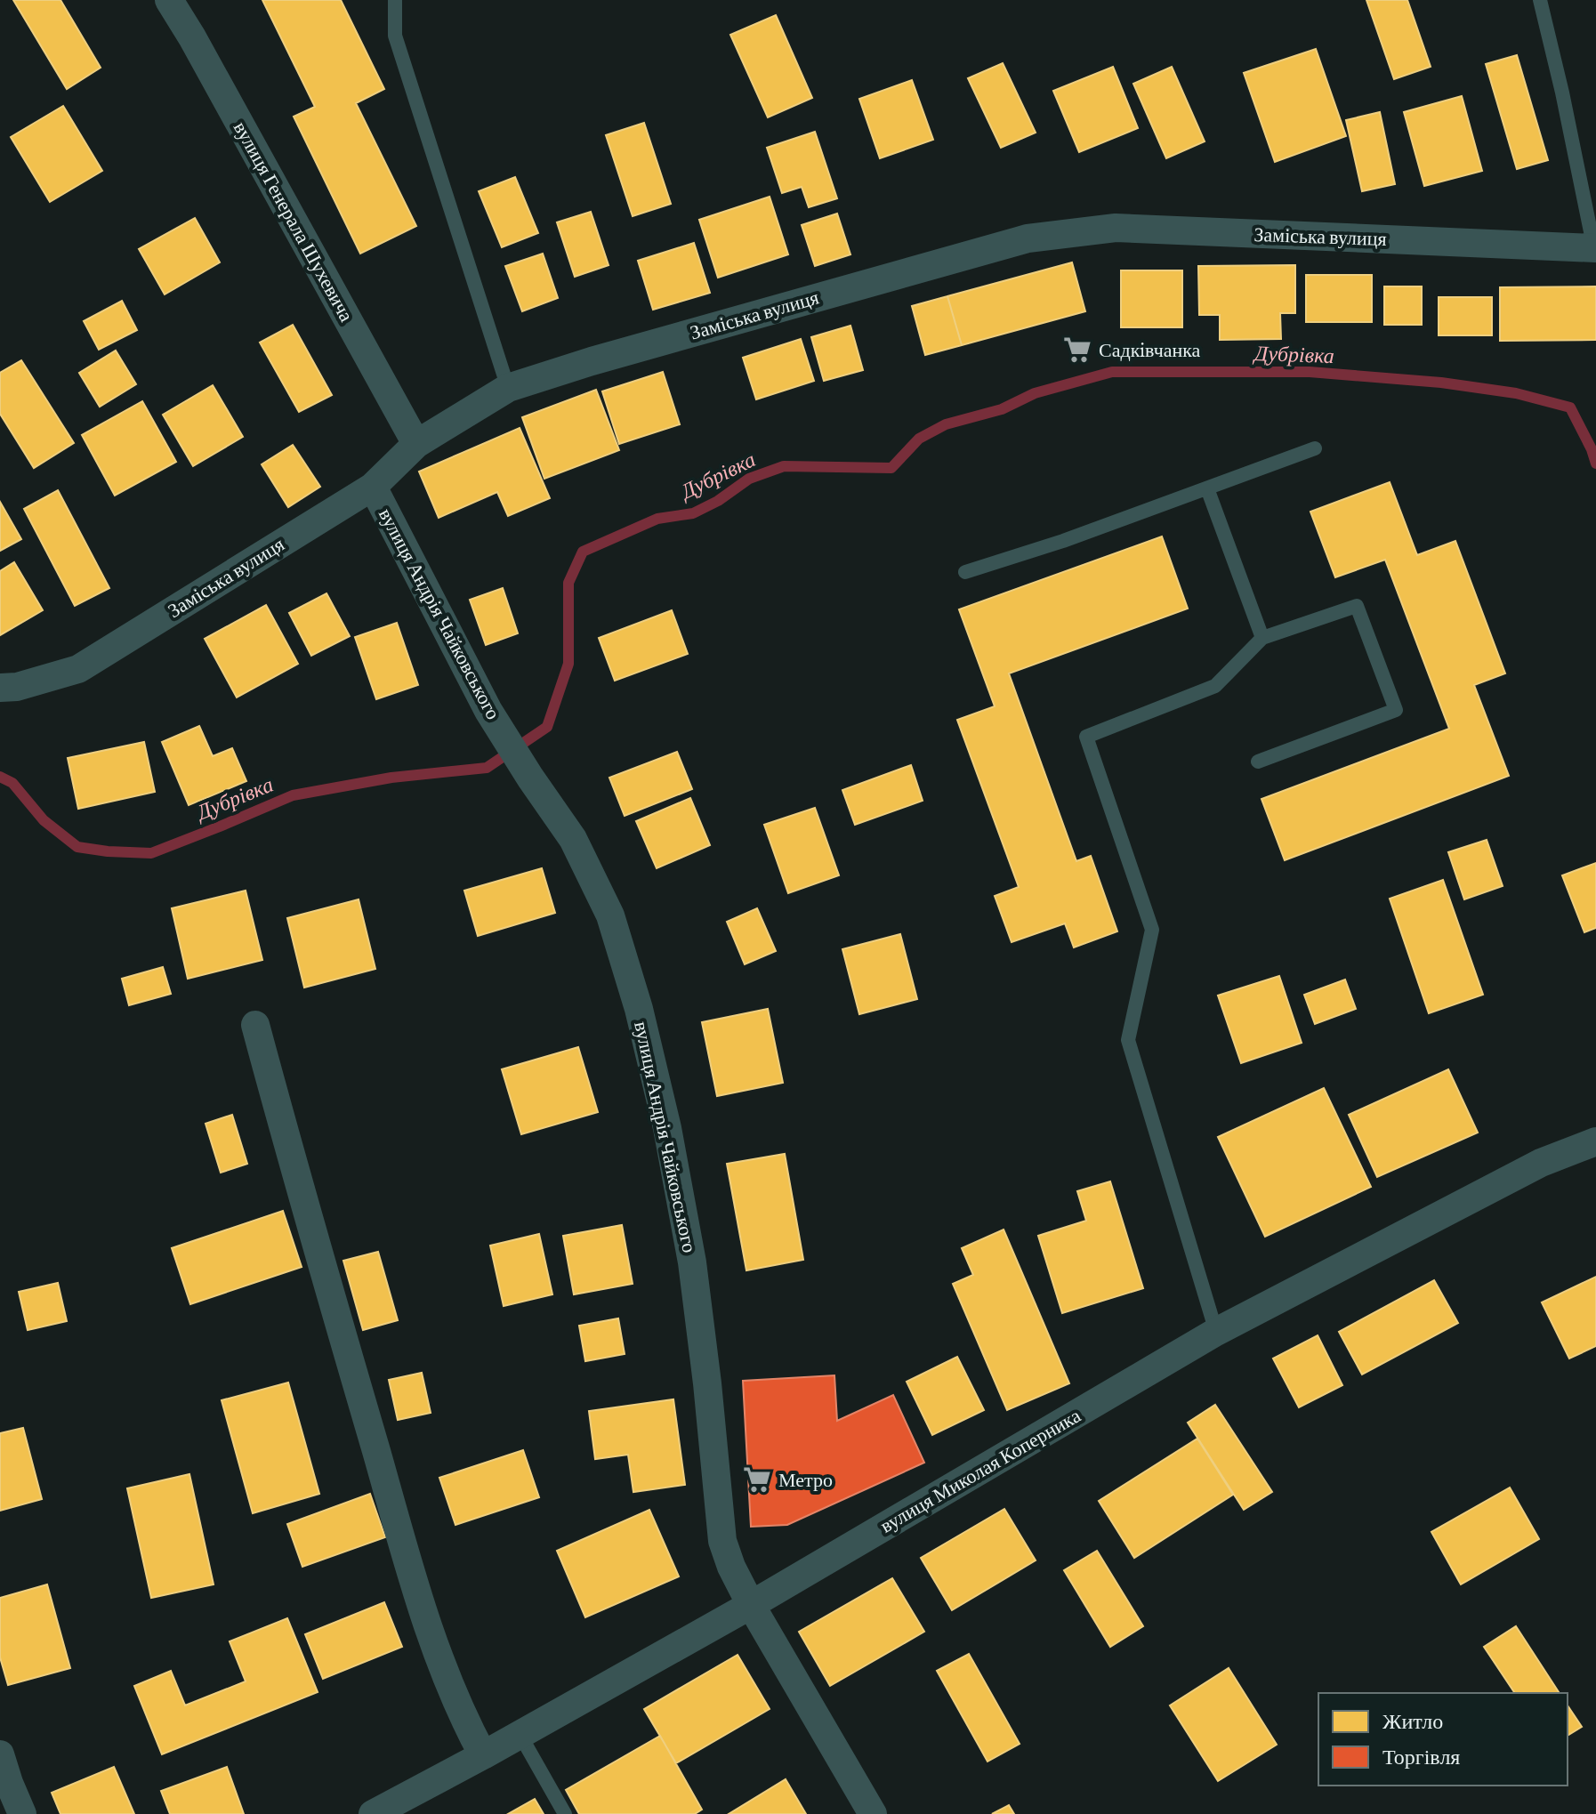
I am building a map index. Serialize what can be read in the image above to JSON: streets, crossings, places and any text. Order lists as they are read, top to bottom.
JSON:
{
  "streets": {
    "street": [
      "вулиця Генерала Шухевича",
      "Заміська вулиця",
      "вулиця Андрія Чайковського",
      "вулиця Миколая Коперника"
    ]
  },
  "crossings": [
    ["вулиця Генерала Шухевича", "Заміська вулиця"],
    ["Заміська вулиця", "вулиця Андрія Чайковського"],
    ["вулиця Андрія Чайковського", "вулиця Миколая Коперника"]
  ],
  "water": ["Дубрівка"],
  "places": {
    "supermarket": ["Садкiвчанка", "Метро"]
  },
  "legend": ["Житло", "Торгівля"]
}
